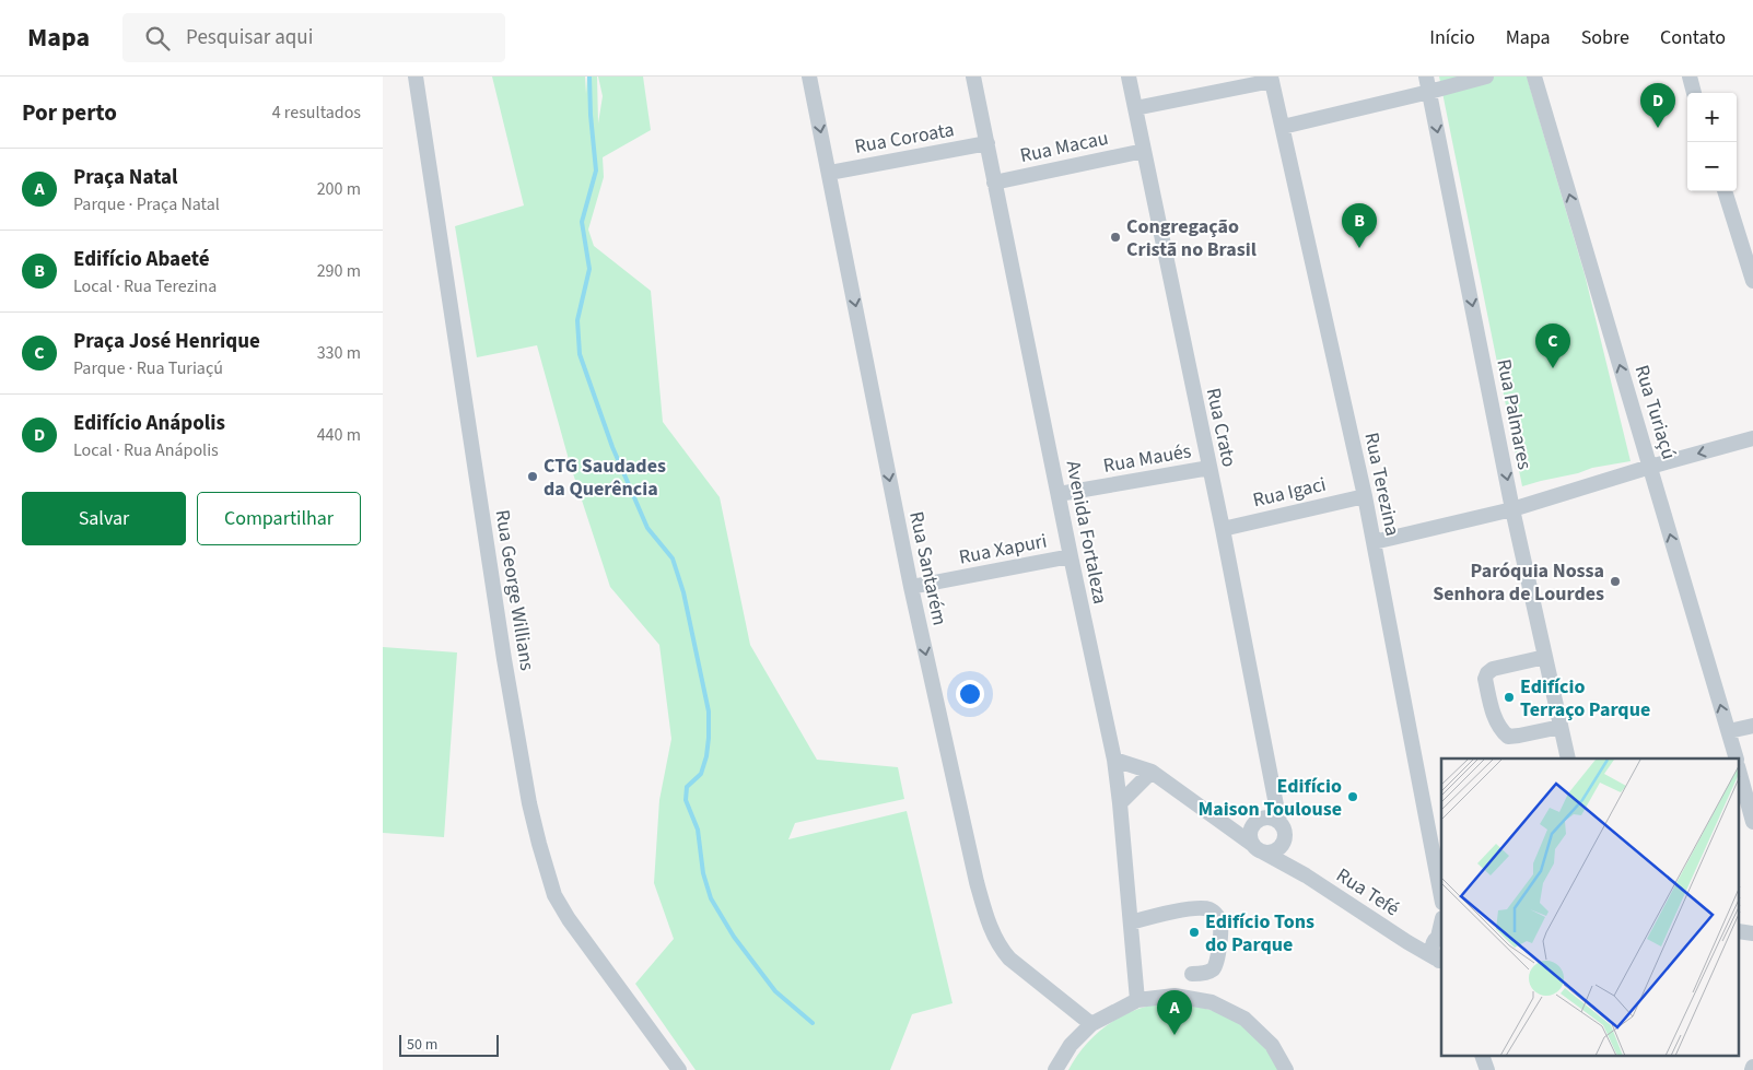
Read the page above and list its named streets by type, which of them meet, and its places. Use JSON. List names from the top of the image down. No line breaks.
{"streets":{"street":["Rua Coroata","Rua Macau","Rua Turiaçú","Rua Palmares","Rua Crato","Rua Maués","Rua Terezina","Rua Igaci","Avenida Fortaleza","Rua Xapuri","Rua Santarém","Rua George Willians","Rua Tefé"]},"crossings":[["Rua Coroata","Avenida Fortaleza"],["Rua Coroata","Rua Santarém"],["Rua Macau","Rua Crato"],["Rua Macau","Avenida Fortaleza"],["Rua Crato","Rua Maués"],["Rua Crato","Rua Igaci"],["Rua Crato","Rua Tefé"],["Rua Maués","Avenida Fortaleza"],["Rua Terezina","Rua Igaci"],["Avenida Fortaleza","Rua Xapuri"],["Avenida Fortaleza","Rua Tefé"],["Rua Xapuri","Rua Santarém"]],"one_way":["Rua Turiaçú","Rua Palmares","Rua Santarém"],"places":["Congregação Cristã no Brasil","CTG Saudades da Querência","Paróquia Nossa Senhora de Lourdes","Edifício Terraço Parque","Edifício Maison Toulouse","Edifício Tons do Parque"],"scale_bar":"50 m","page":{"header":"Mapa","search":"Pesquisar aqui","nav":["Início","Mapa","Sobre","Contato"],"heading":["Por perto","4 resultados"],"pins":["D","B","C","A"],"map_buttons":["+","−"],"list":[{"mark":"A","name":"Praça Natal","note":"Parque · Praça Natal","value":"200 m"},{"mark":"B","name":"Edifício Abaeté","note":"Local · Rua Terezina","value":"290 m"},{"mark":"C","name":"Praça José Henrique","note":"Parque · Rua Turiaçú","value":"330 m"},{"mark":"D","name":"Edifício Anápolis","note":"Local · Rua Anápolis","value":"440 m"}],"buttons":["Salvar","Compartilhar"],"scale":"50 m"}}
